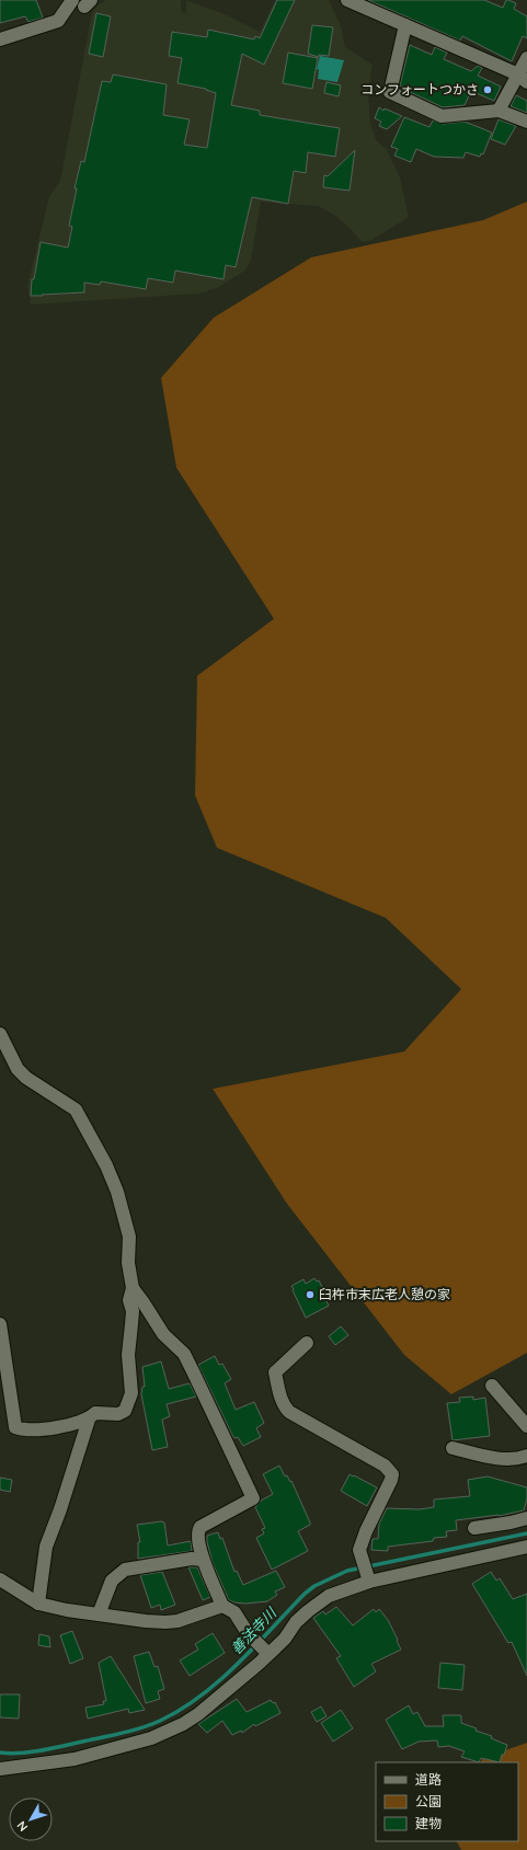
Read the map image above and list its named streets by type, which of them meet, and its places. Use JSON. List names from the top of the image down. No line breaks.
{"water":["善法寺川"],"places":["コンフォートつかさ","臼杵市末広老人憩の家"],"legend":["道路","公園","建物"],"north":"bottom left"}
